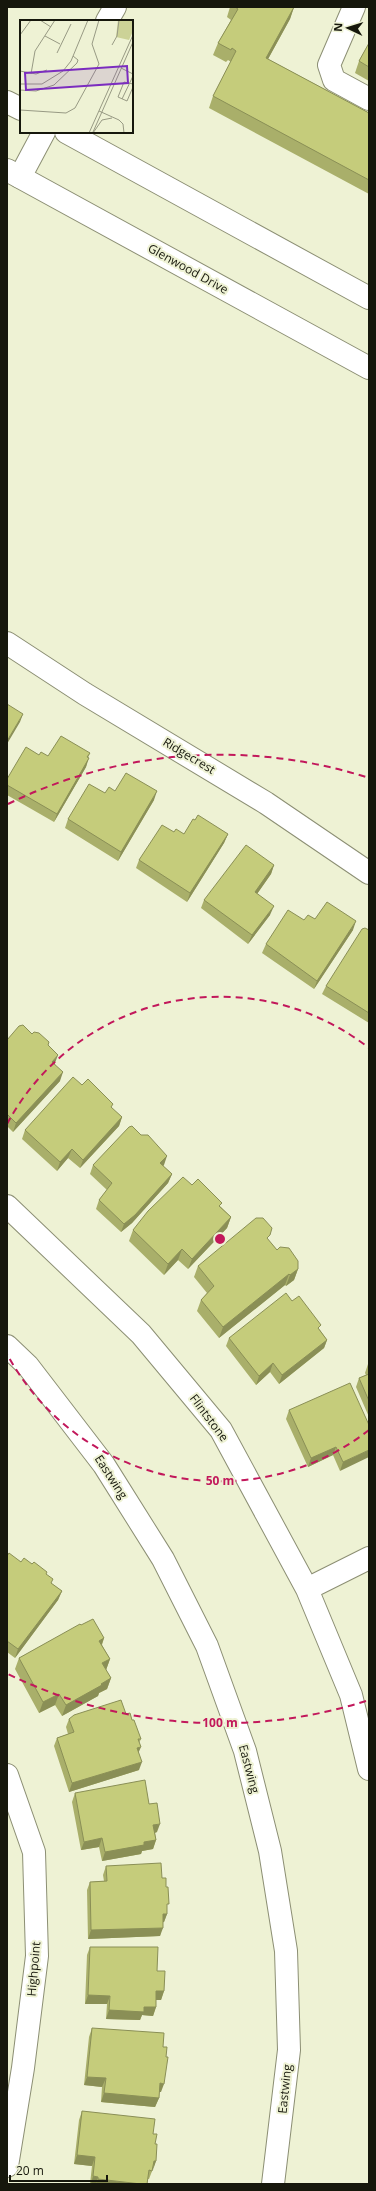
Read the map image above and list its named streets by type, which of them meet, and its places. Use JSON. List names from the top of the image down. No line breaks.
{"streets":{"street":["Glenwood Drive","Ridgecrest","Flintstone","Eastwing","Highpoint"]},"scale_bar":"20 m","north":"left","rings":["50 m","100 m"]}
